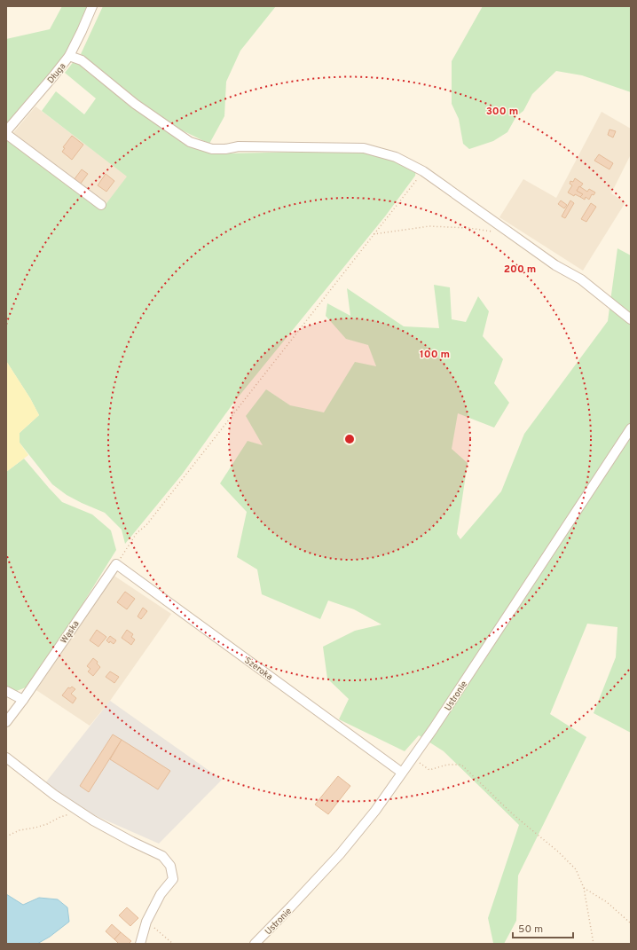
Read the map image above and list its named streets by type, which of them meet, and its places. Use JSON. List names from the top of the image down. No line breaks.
{"streets":{"street":["Długa","Wąska","Szeroka","Ustronie"]},"crossings":[["Wąska","Szeroka"],["Szeroka","Ustronie"]],"scale_bar":"50 m","rings":["300 m","200 m","100 m"]}
